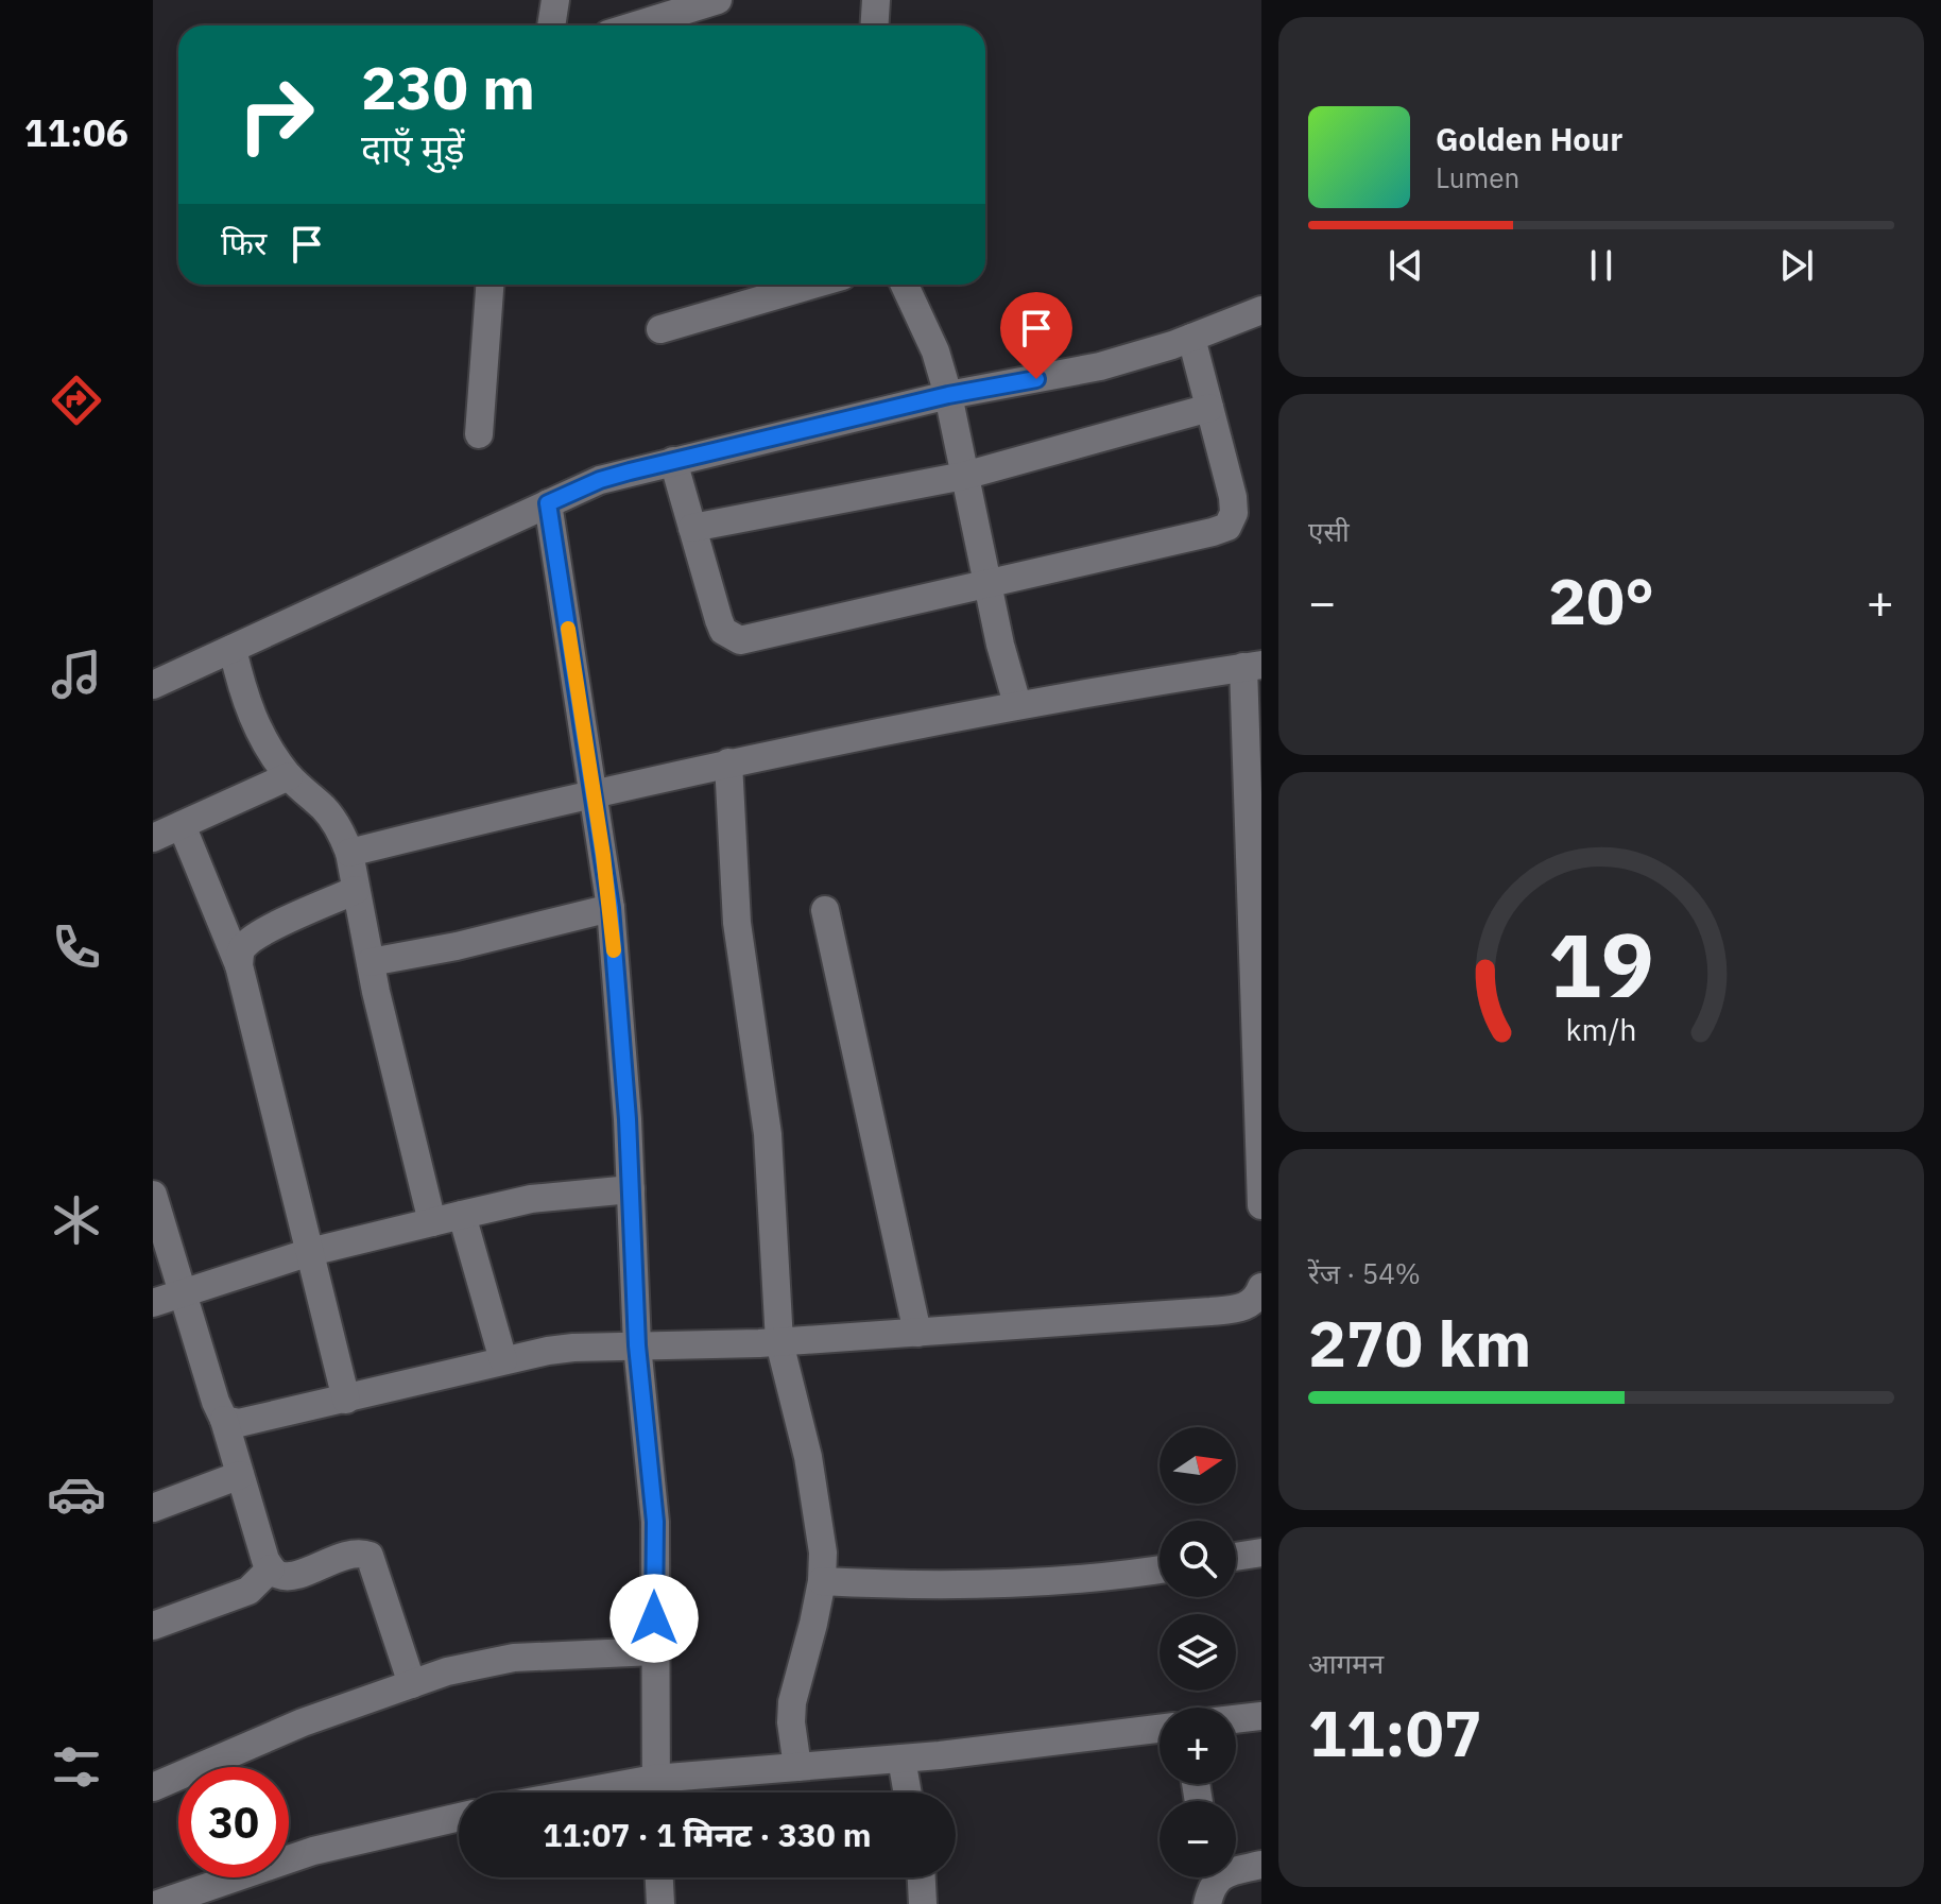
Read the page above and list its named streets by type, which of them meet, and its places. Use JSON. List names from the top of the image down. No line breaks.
{"north":"right","page":{"tabs":"11:06","turn":["230 m","दाएँ मुड़ें"],"song":["Golden Hour","Lumen"],"then":"फिर","tile":["एसी",["रेंज · 54%","270 km"],["आगमन","11:07"]],"heat":["−","20°","+"],"map_buttons":["+","−"],"limit":"30","trip":"11:07 · 1 मिनट · 330 m","gauge":["19","km/h"]}}
